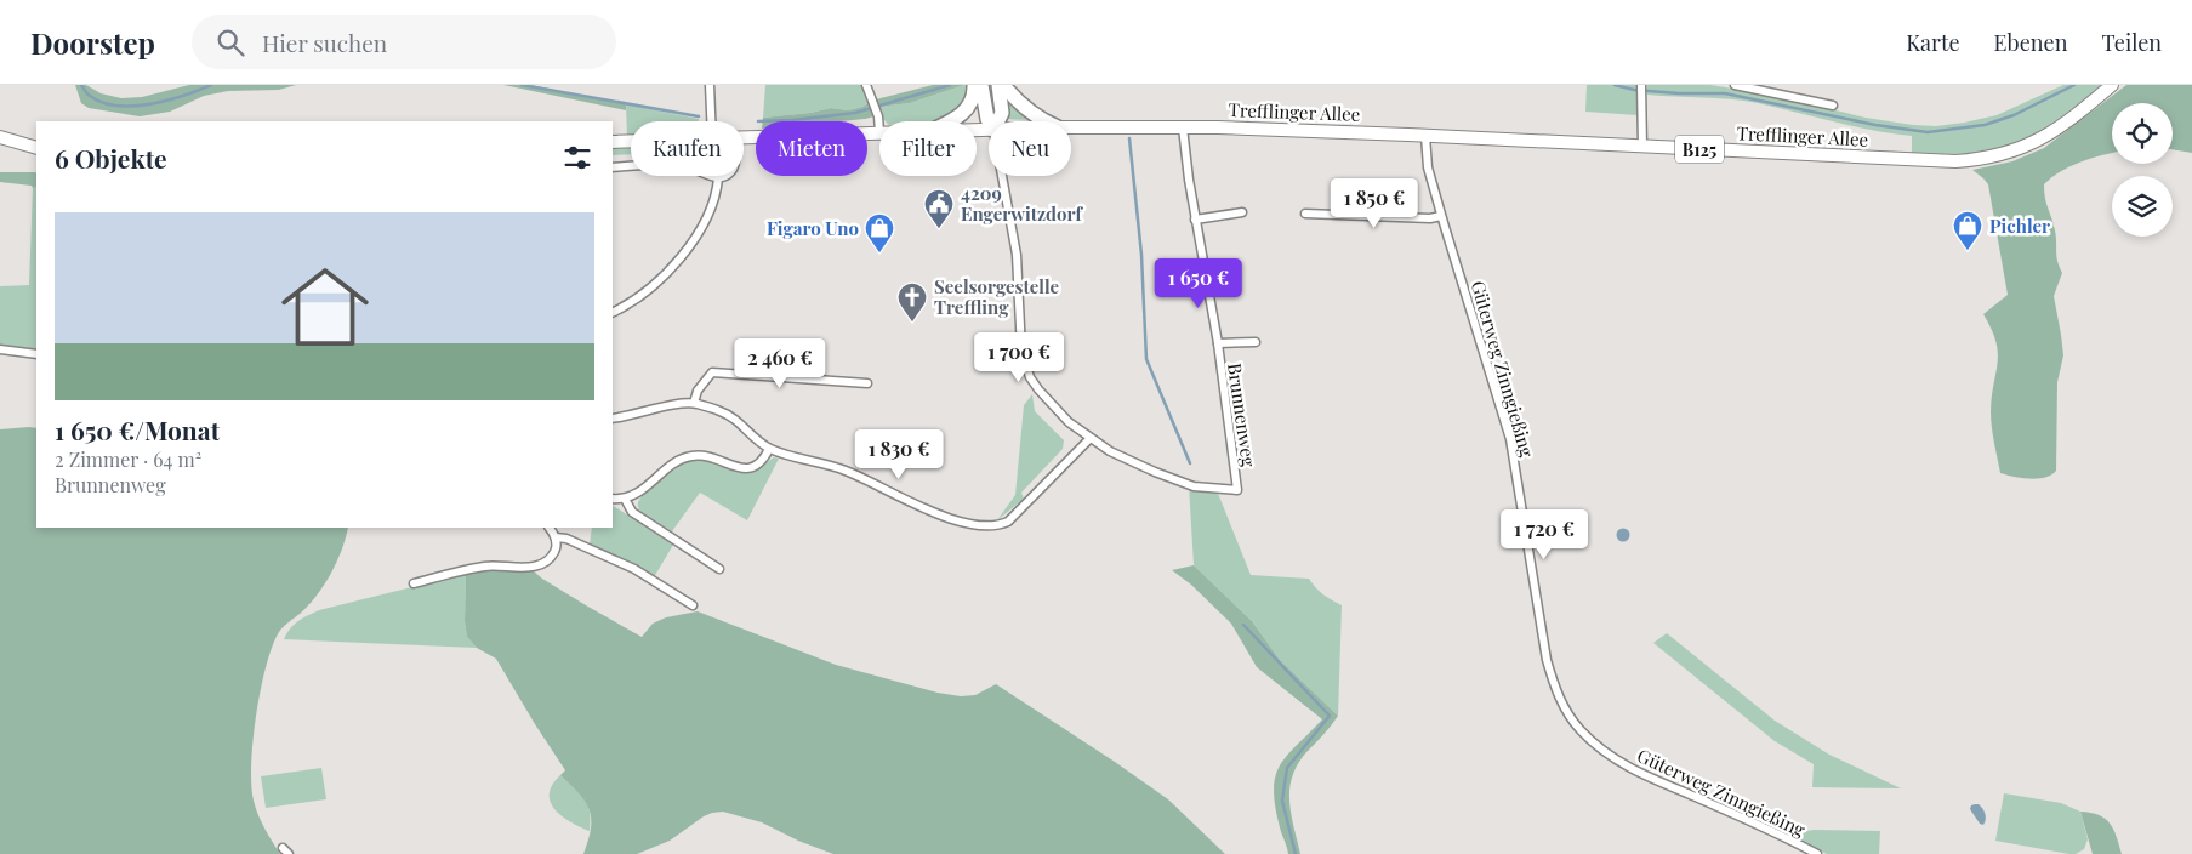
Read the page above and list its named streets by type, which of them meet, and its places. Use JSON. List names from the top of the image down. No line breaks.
{"streets":{"main road":["Trefflinger Allee","B125"],"street":["Güterweg Zinngießing","Brunnenweg"]},"crossings":[["Trefflinger Allee","Güterweg Zinngießing"],["Trefflinger Allee","Brunnenweg"]],"places":{"public building":["4209 Engerwitzdorf"],"shop":["Pichler","Figaro Uno"],"church":["Seelsorgestelle Treffling"]},"page":{"header":"Doorstep","search":"Hier suchen","nav":["Karte","Ebenen","Teilen"],"chip":["Kaufen","Mieten","Filter","Neu"],"heading":"6 Objekte","price":["1 850 €","1 650 €","1 700 €","2 460 €","1 830 €","1 720 €"],"list":[{"name":"1 650 €/Monat","note":"2 Zimmer · 64 m² · Brunnenweg"}]}}
